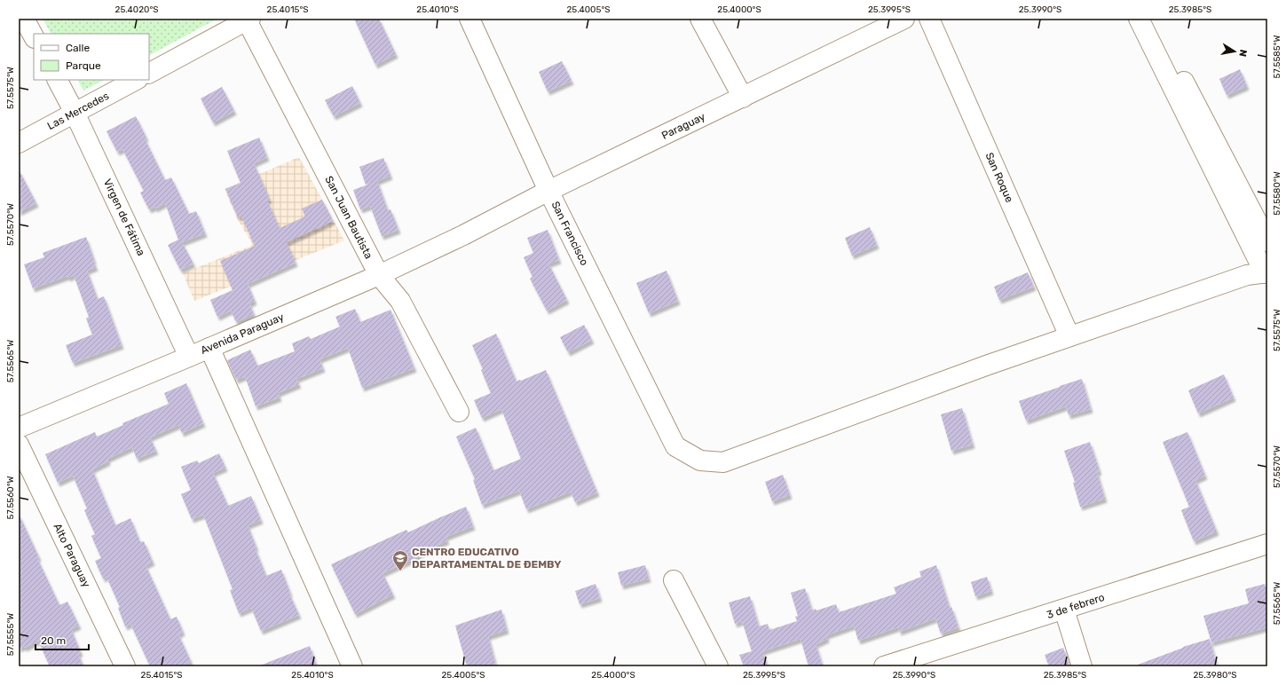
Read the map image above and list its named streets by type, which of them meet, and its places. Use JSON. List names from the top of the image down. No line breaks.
{"streets":{"street":["Las Mercedes","Paraguay","San Roque","Virgen de Fátima","San Juan Bautista","San Francisco","Avenida Paraguay","Alto Paraguay","3 de febrero"]},"crossings":[["Las Mercedes","Virgen de Fátima"],["Paraguay","San Francisco"],["Paraguay","Avenida Paraguay"],["San Roque","San Francisco"],["Virgen de Fátima","Avenida Paraguay"],["San Juan Bautista","Avenida Paraguay"]],"places":{"school or university":["CENTRO EDUCATIVO DEPARTAMENTAL DE ÐEMBY"]},"legend":["Calle","Parque"],"scale_bar":"20 m","north":"right","coordinates":["25.4020°S","25.4015°S","25.4010°S","25.4005°S","25.4000°S","25.3995°S","25.3990°S","25.3985°S","57.5585°W","57.5575°W","57.5580°W","57.5570°W","57.5565°W","57.5560°W","57.5555°W","25.3980°S"]}
